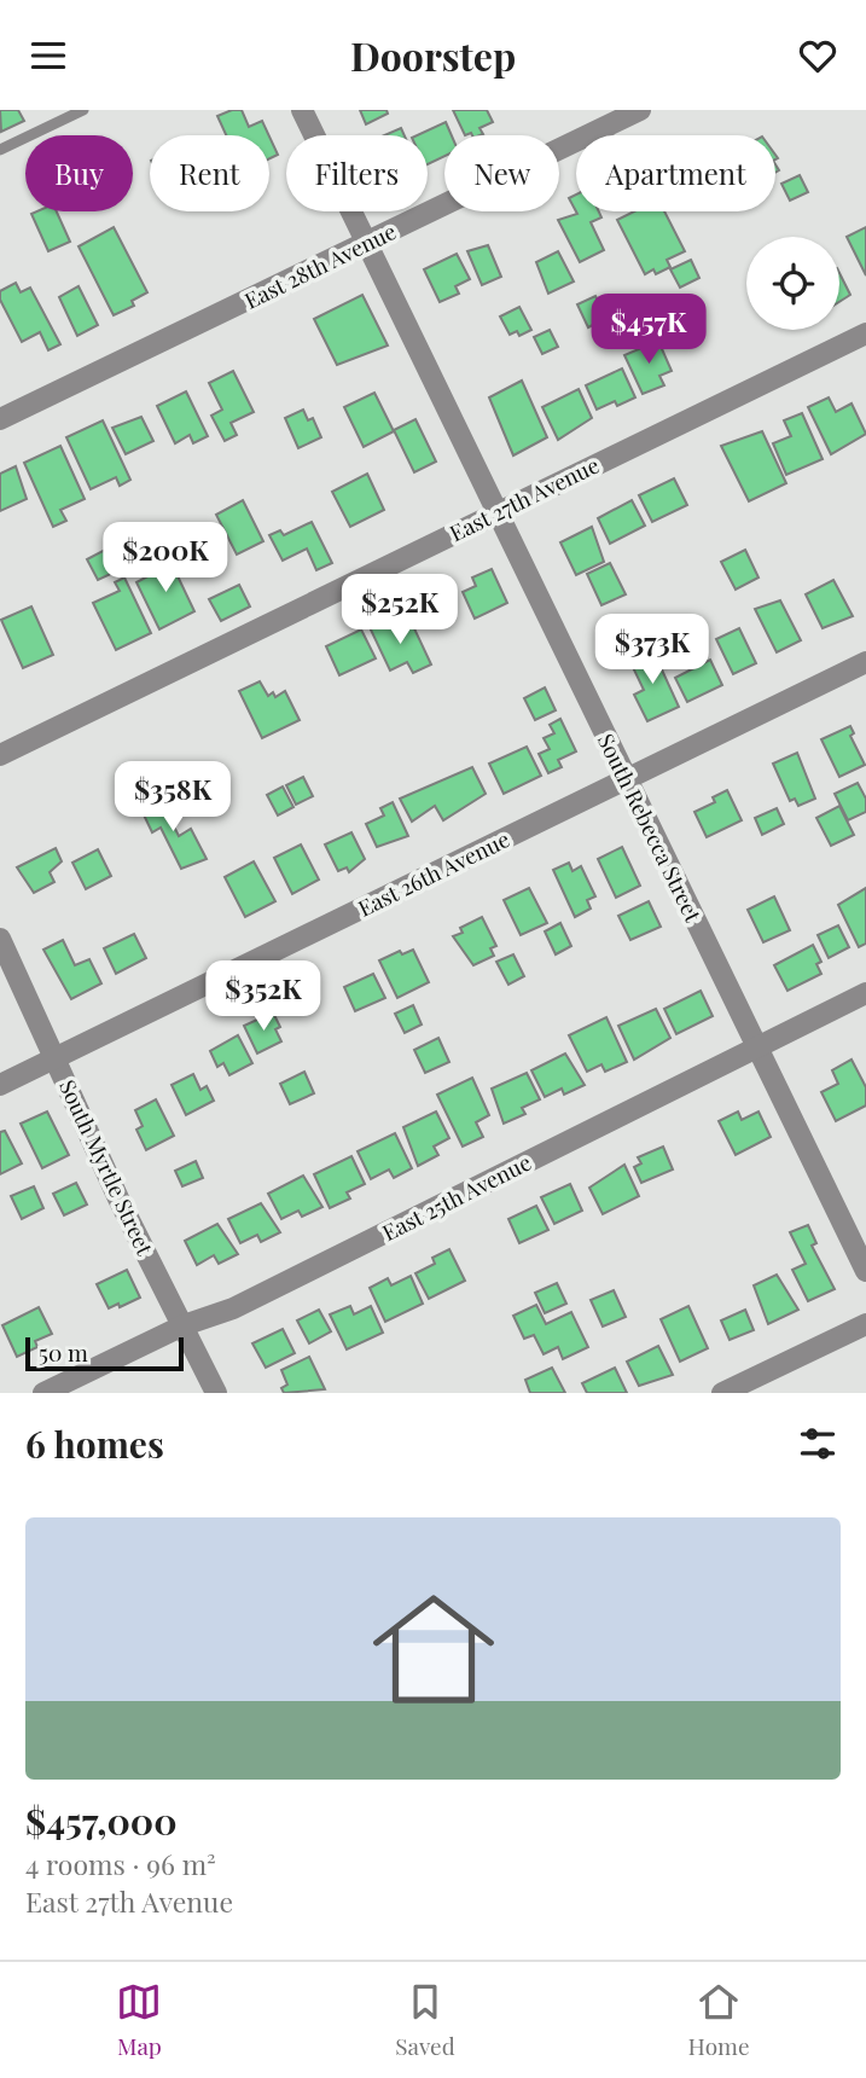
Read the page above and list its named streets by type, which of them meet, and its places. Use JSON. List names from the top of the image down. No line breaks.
{"streets":{"street":["East 28th Avenue","East 27th Avenue","South Rebecca Street","East 26th Avenue","South Myrtle Street","East 25th Avenue"]},"crossings":[["East 28th Avenue","South Rebecca Street"],["East 27th Avenue","South Rebecca Street"],["South Rebecca Street","East 26th Avenue"],["South Rebecca Street","East 25th Avenue"],["East 26th Avenue","South Myrtle Street"],["South Myrtle Street","East 25th Avenue"]],"scale_bar":"50 m","page":{"header":"Doorstep","chip":["Buy","Rent","Filters","New","Apartment"],"price":["$457K","$200K","$252K","$373K","$358K","$352K"],"scale":"50 m","heading":"6 homes","list":[{"name":"$457,000","note":"4 rooms · 96 m² · East 27th Avenue"}],"tabs":["Map","Saved","Home"]}}
